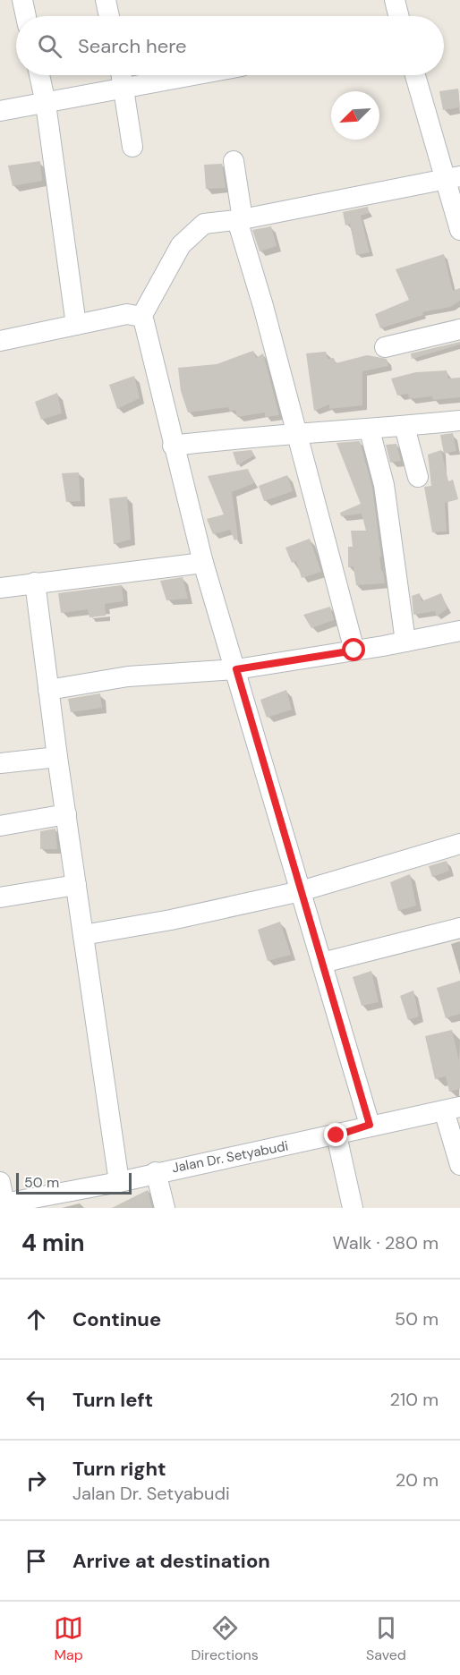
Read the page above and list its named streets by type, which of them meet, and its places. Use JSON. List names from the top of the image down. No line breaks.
{"streets":{"street":["Jalan Dr. Setyabudi"]},"scale_bar":"50 m","north":"bottom left","page":{"search":"Search here","scale":"50 m","heading":["4 min","Walk · 280 m"],"list":[["Continue","50 m"],["Turn left","210 m"],["Turn right","Jalan Dr. Setyabudi","20 m"],"Arrive at destination"],"nav":["Map","Directions","Saved"]}}
